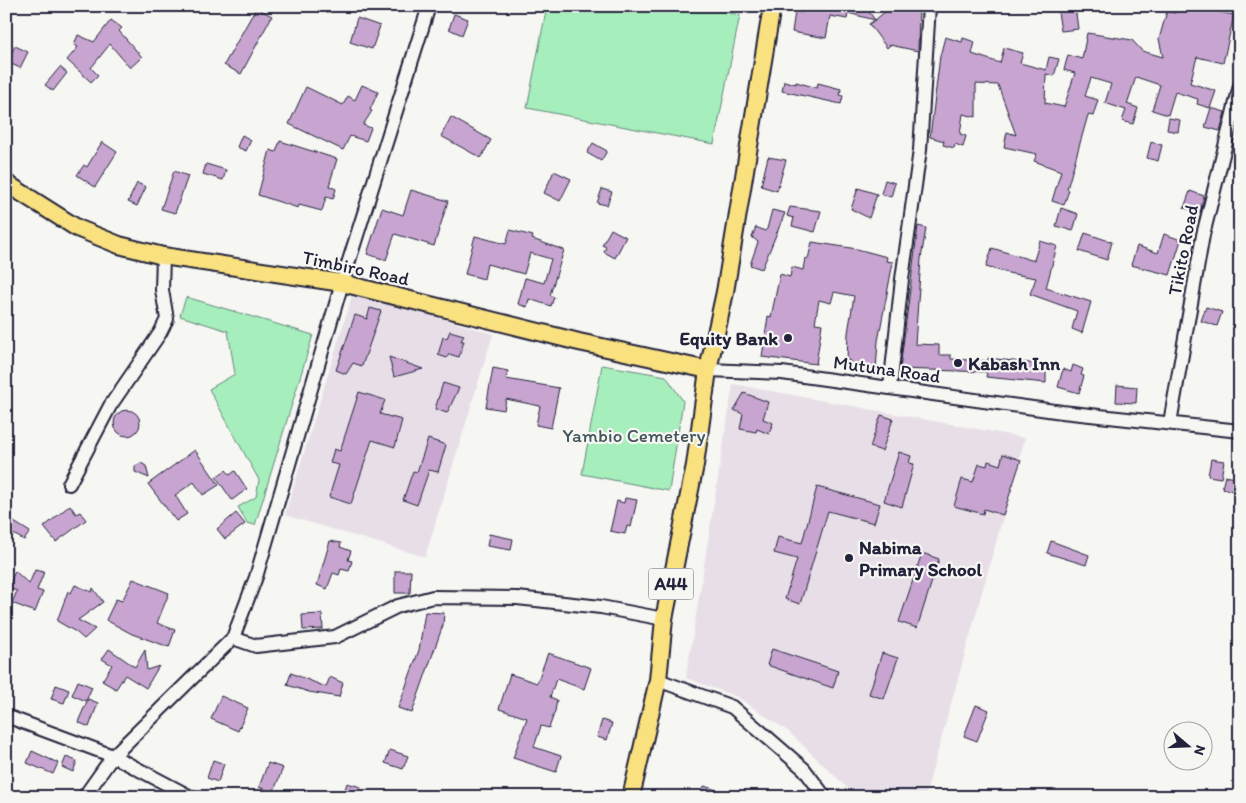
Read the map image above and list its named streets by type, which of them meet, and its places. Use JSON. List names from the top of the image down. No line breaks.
{"streets":{"main road":["Timbiro Road","A44"],"street":["Tikito Road","Mutuna Road"]},"crossings":[["Tikito Road","Mutuna Road"],["Timbiro Road","Mutuna Road"],["Timbiro Road","A44"],["Mutuna Road","A44"]],"parks":["Yambio Cemetery"],"places":["Equity Bank","Kabash Inn","Nabima Primary School"],"north":"right"}
